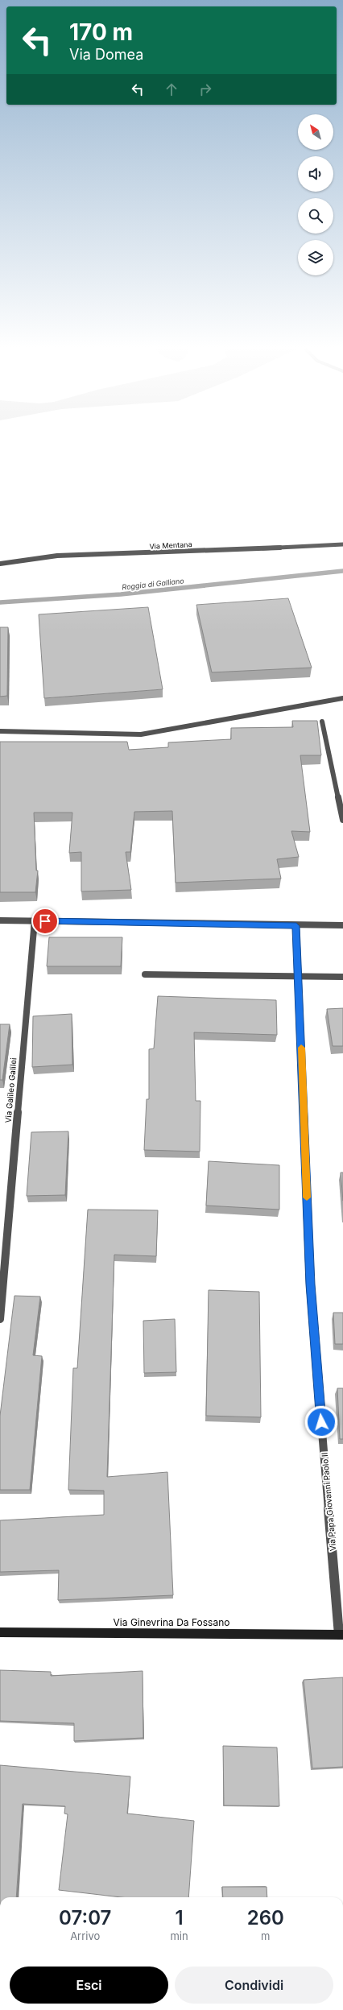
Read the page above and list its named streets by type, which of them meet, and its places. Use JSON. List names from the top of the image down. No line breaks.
{"streets":{"street":["Via Mentana","Via Galileo Galilei","Via Papa Giovanni Paolo II","Via Ginevrina Da Fossano"]},"crossings":[["Via Papa Giovanni Paolo II","Via Ginevrina Da Fossano"]],"water":["Roggia di Galliano"],"north":"top left","page":{"turn":["170 m","Via Domea"],"eta":["07:07","Arrivo","1","min","260","m"],"buttons":["Esci","Condividi"]}}
